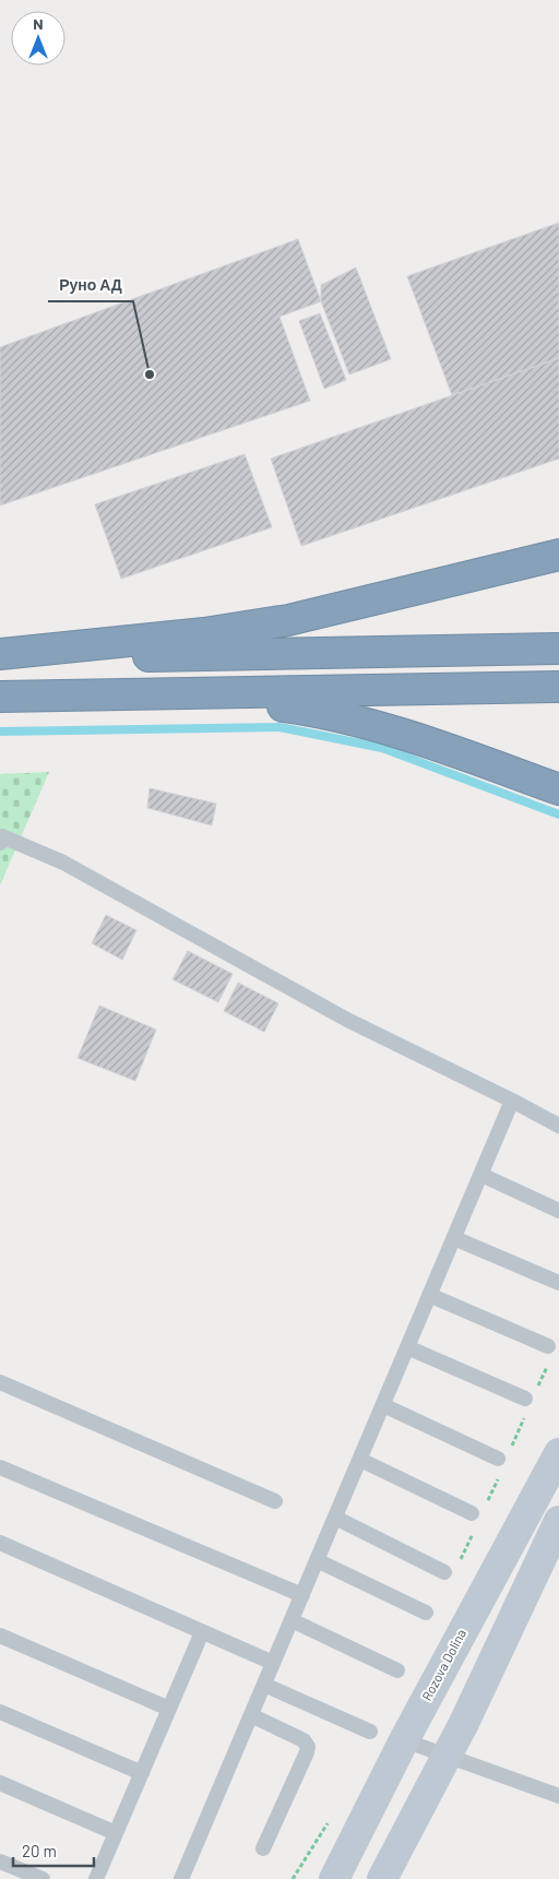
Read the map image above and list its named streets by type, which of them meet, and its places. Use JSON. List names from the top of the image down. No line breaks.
{"streets":{"street":["Rozova Dolina"]},"places":["Руно АД"],"scale_bar":"20 m","north":"top"}
